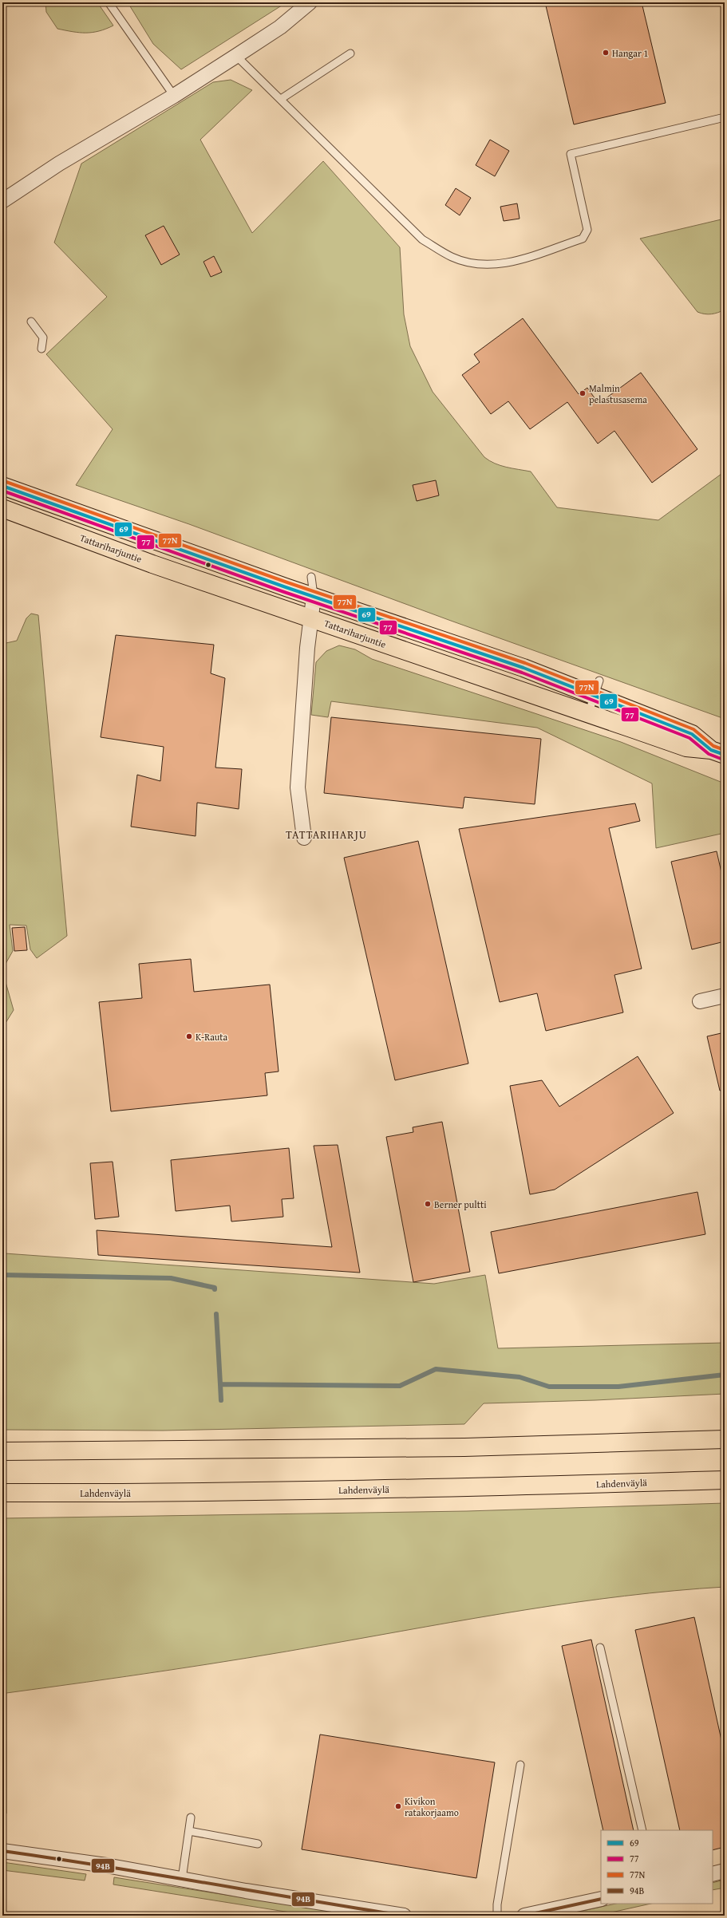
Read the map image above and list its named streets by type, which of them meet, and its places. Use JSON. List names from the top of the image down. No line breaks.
{"streets":{"main road":["Tattariharjuntie","Lahdenväylä"]},"districts":["TATTARIHARJU"],"places":["Hangar 1","Malmin pelastusasema","K-Rauta","Berner pultti","Kivikon ratakorjaamo"],"lines":["transit line 77N","transit line 69","transit line 77","transit line 94B"],"legend":["69","77","77N","94B"]}
